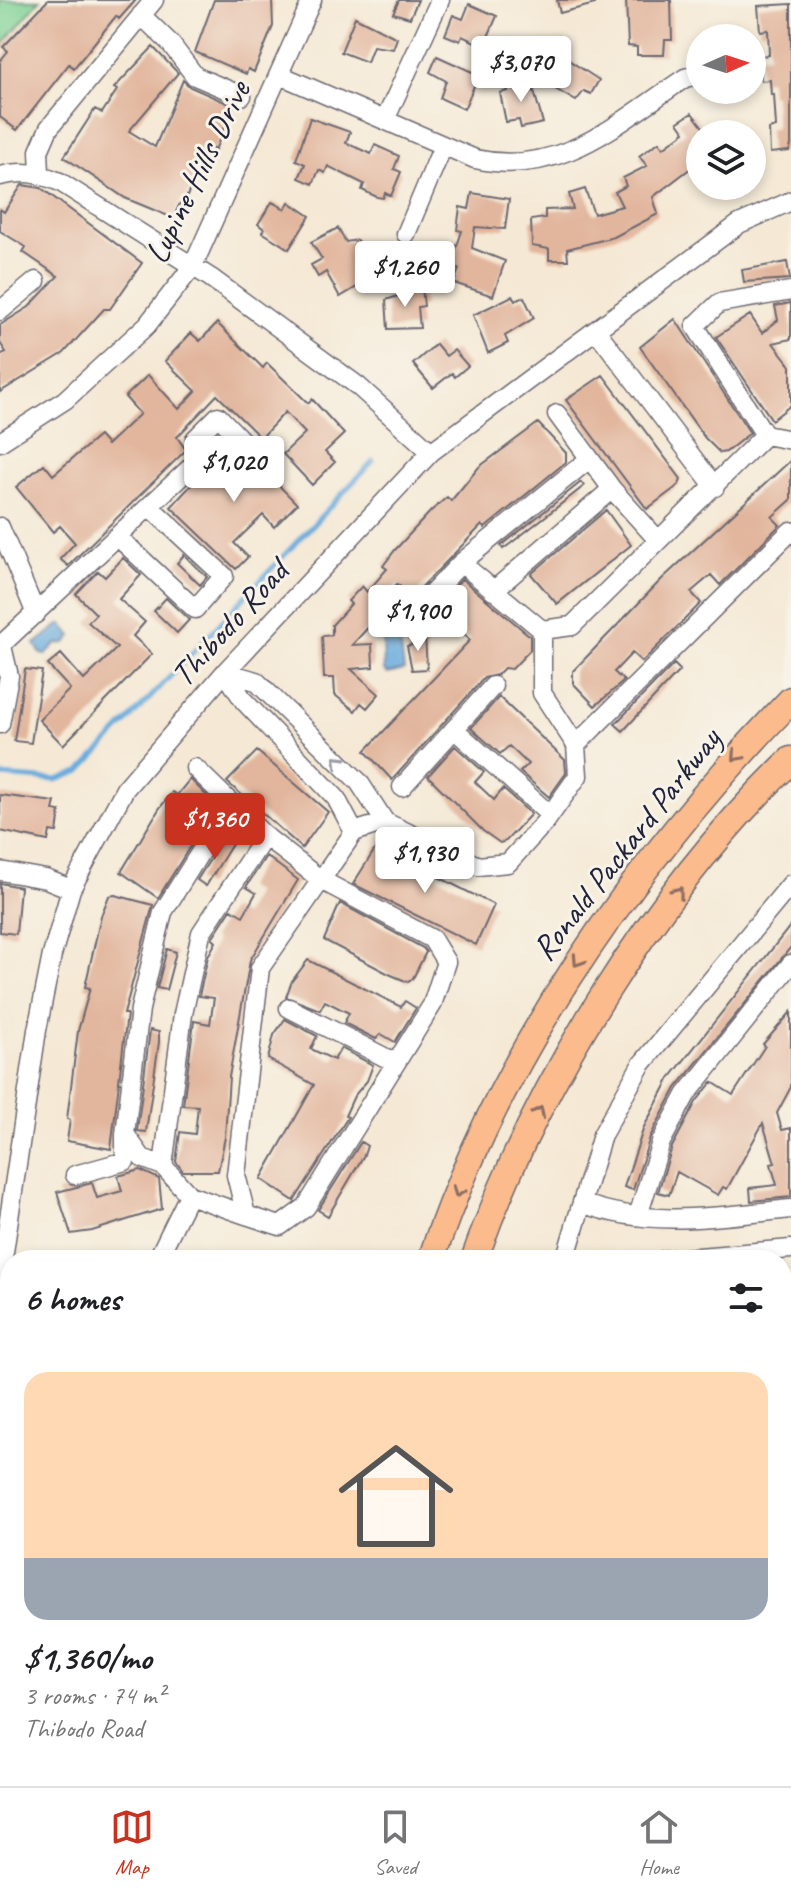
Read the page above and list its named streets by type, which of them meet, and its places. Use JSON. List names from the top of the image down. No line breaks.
{"streets":{"highway":["Ronald Packard Parkway"],"street":["Lupine Hills Drive","Thibodo Road"]},"north":"right","page":{"price":["$3,070","$1,260","$1,020","$1,900","$1,360","$1,930"],"heading":"6 homes","list":[{"name":"$1,360/mo","note":"3 rooms · 74 m² · Thibodo Road"}],"tabs":["Map","Saved","Home"]}}
